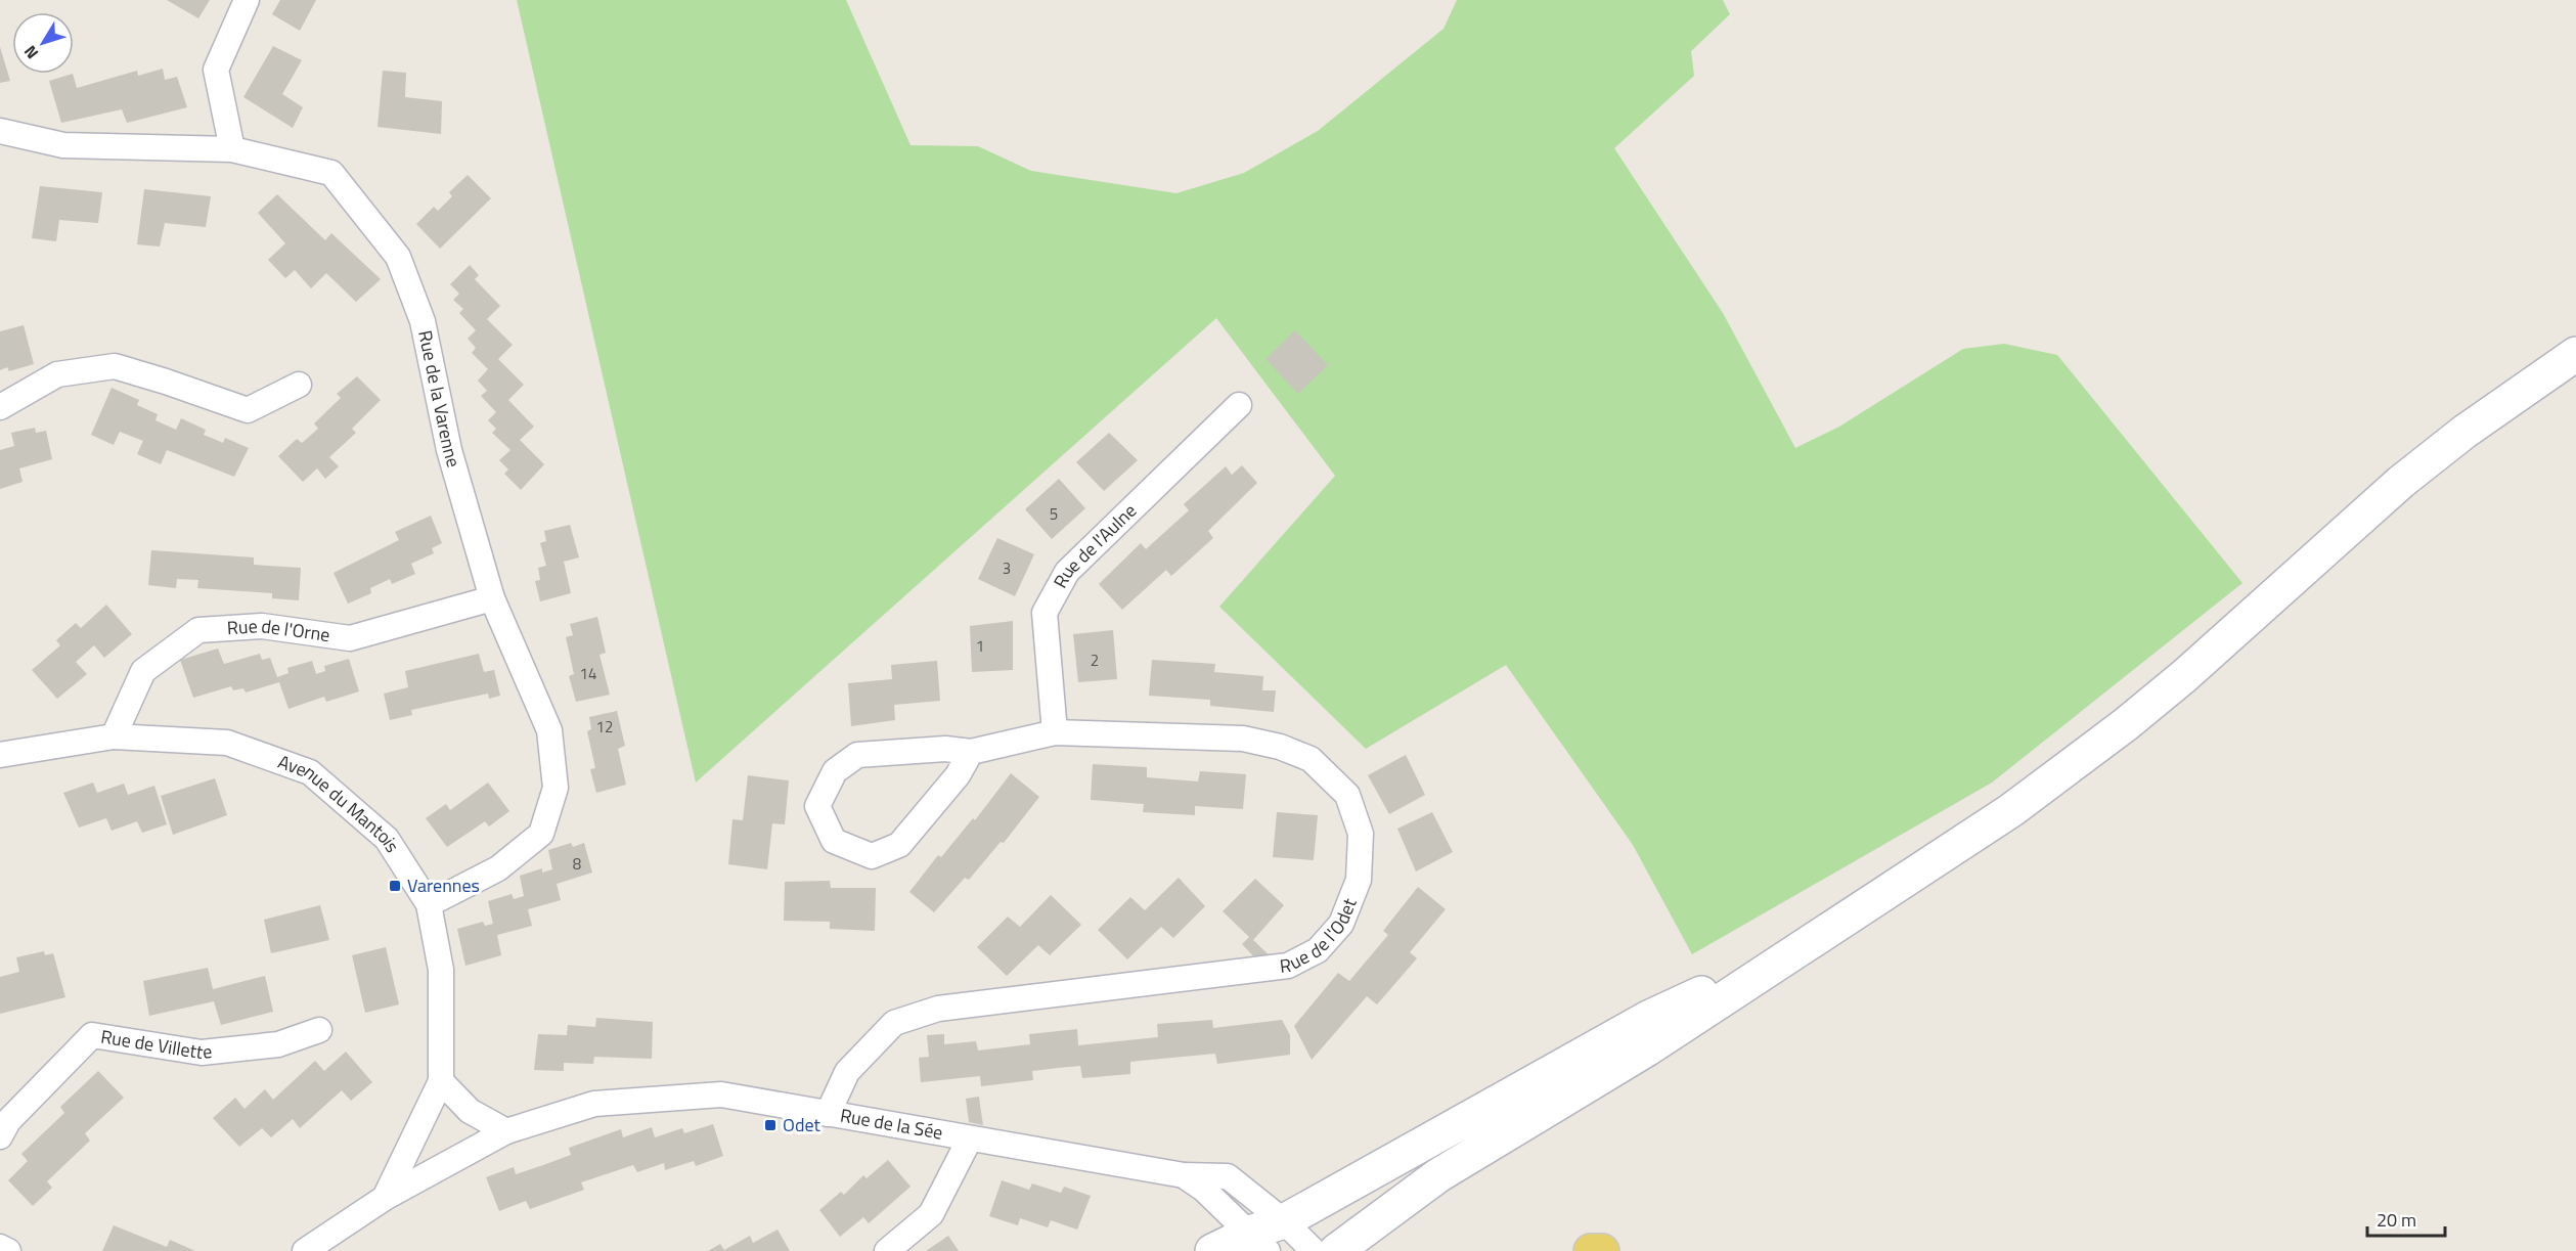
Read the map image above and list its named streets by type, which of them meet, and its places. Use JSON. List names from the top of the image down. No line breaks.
{"streets":{"street":["Rue de la Varenne","Rue de l'Aulne","Rue de l'Orne","Avenue du Mantois","Rue de l'Odet","Rue de Villette","Rue de la Sée"]},"crossings":[["Rue de la Varenne","Rue de l'Orne"],["Rue de la Varenne","Avenue du Mantois"],["Rue de l'Aulne","Rue de l'Odet"],["Rue de l'Orne","Avenue du Mantois"],["Avenue du Mantois","Rue de la Sée"],["Rue de l'Odet","Rue de la Sée"]],"places":{"transit":["Varennes","Odet"]},"house_numbers":["5","3","1","2","14","12","8"],"scale_bar":"20 m","north":"bottom left"}
